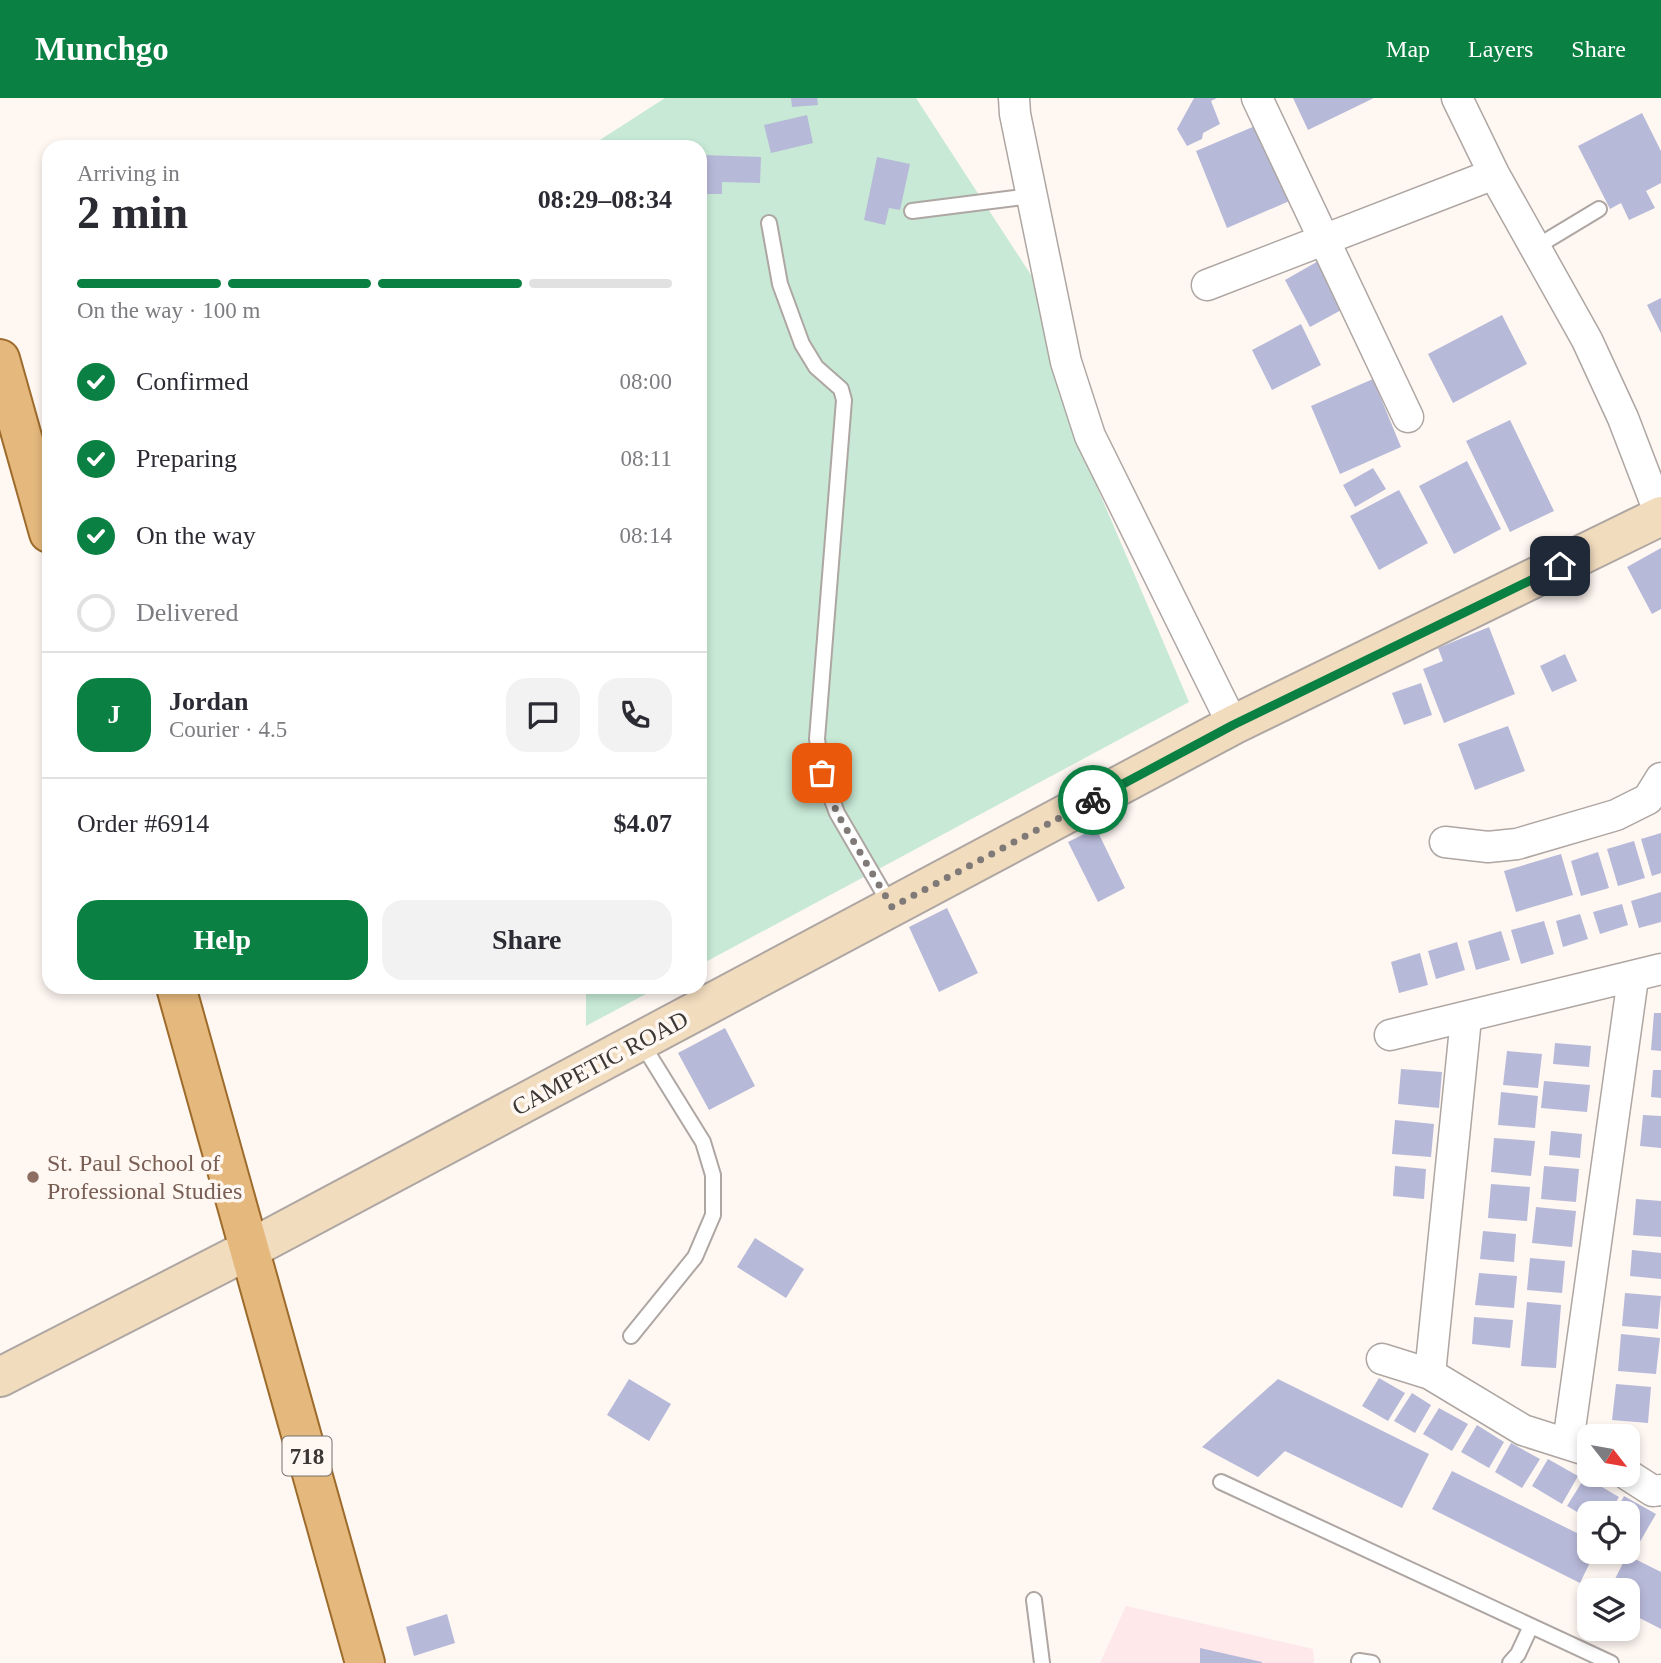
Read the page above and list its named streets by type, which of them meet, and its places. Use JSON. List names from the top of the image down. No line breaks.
{"streets":{"main road":["718"],"street":["CAMPETIC ROAD"]},"crossings":[["CAMPETIC ROAD","718"]],"places":["St. Paul School of Professional Studies"],"north":"bottom right","page":{"header":"Munchgo","nav":["Map","Layers","Share"],"heading":["2 min","Arriving in","08:29–08:34"],"panel":["Jordan","Courier · 4.5","Order #6914","$4.07"],"bar":"On the way · 100 m","list":[["Confirmed","08:00"],["Preparing","08:11"],["On the way","08:14"],"Delivered"],"round":"J","buttons":["Help","Share"]}}
